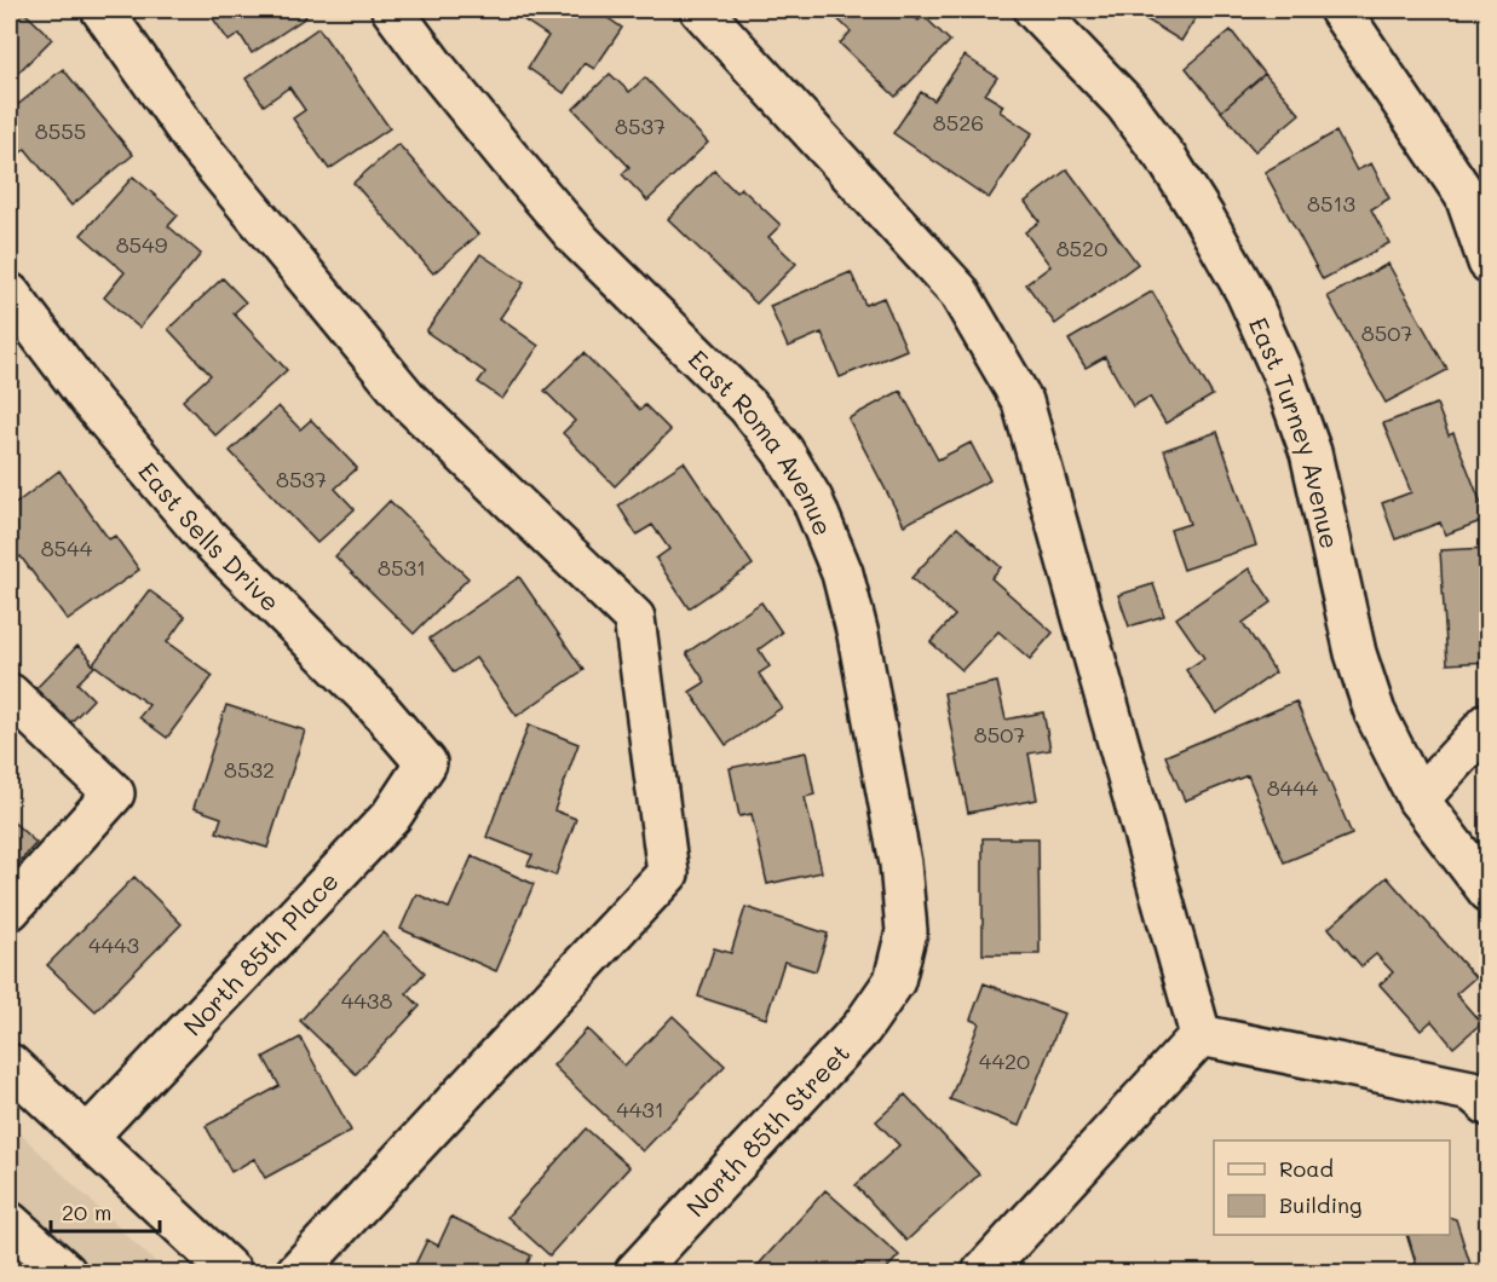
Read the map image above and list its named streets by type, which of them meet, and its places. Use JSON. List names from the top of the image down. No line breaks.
{"streets":{"street":["East Turney Avenue","East Roma Avenue","East Sells Drive","North 85th Place","North 85th Street"]},"crossings":[["East Roma Avenue","North 85th Street"],["East Sells Drive","North 85th Place"]],"house_numbers":["8526","8537","8555","8513","8549","8520","8507","8537","8544","8531","8507","8532","8444","4443","4438","4420","4431"],"legend":["Road","Building"],"scale_bar":"20 m"}
